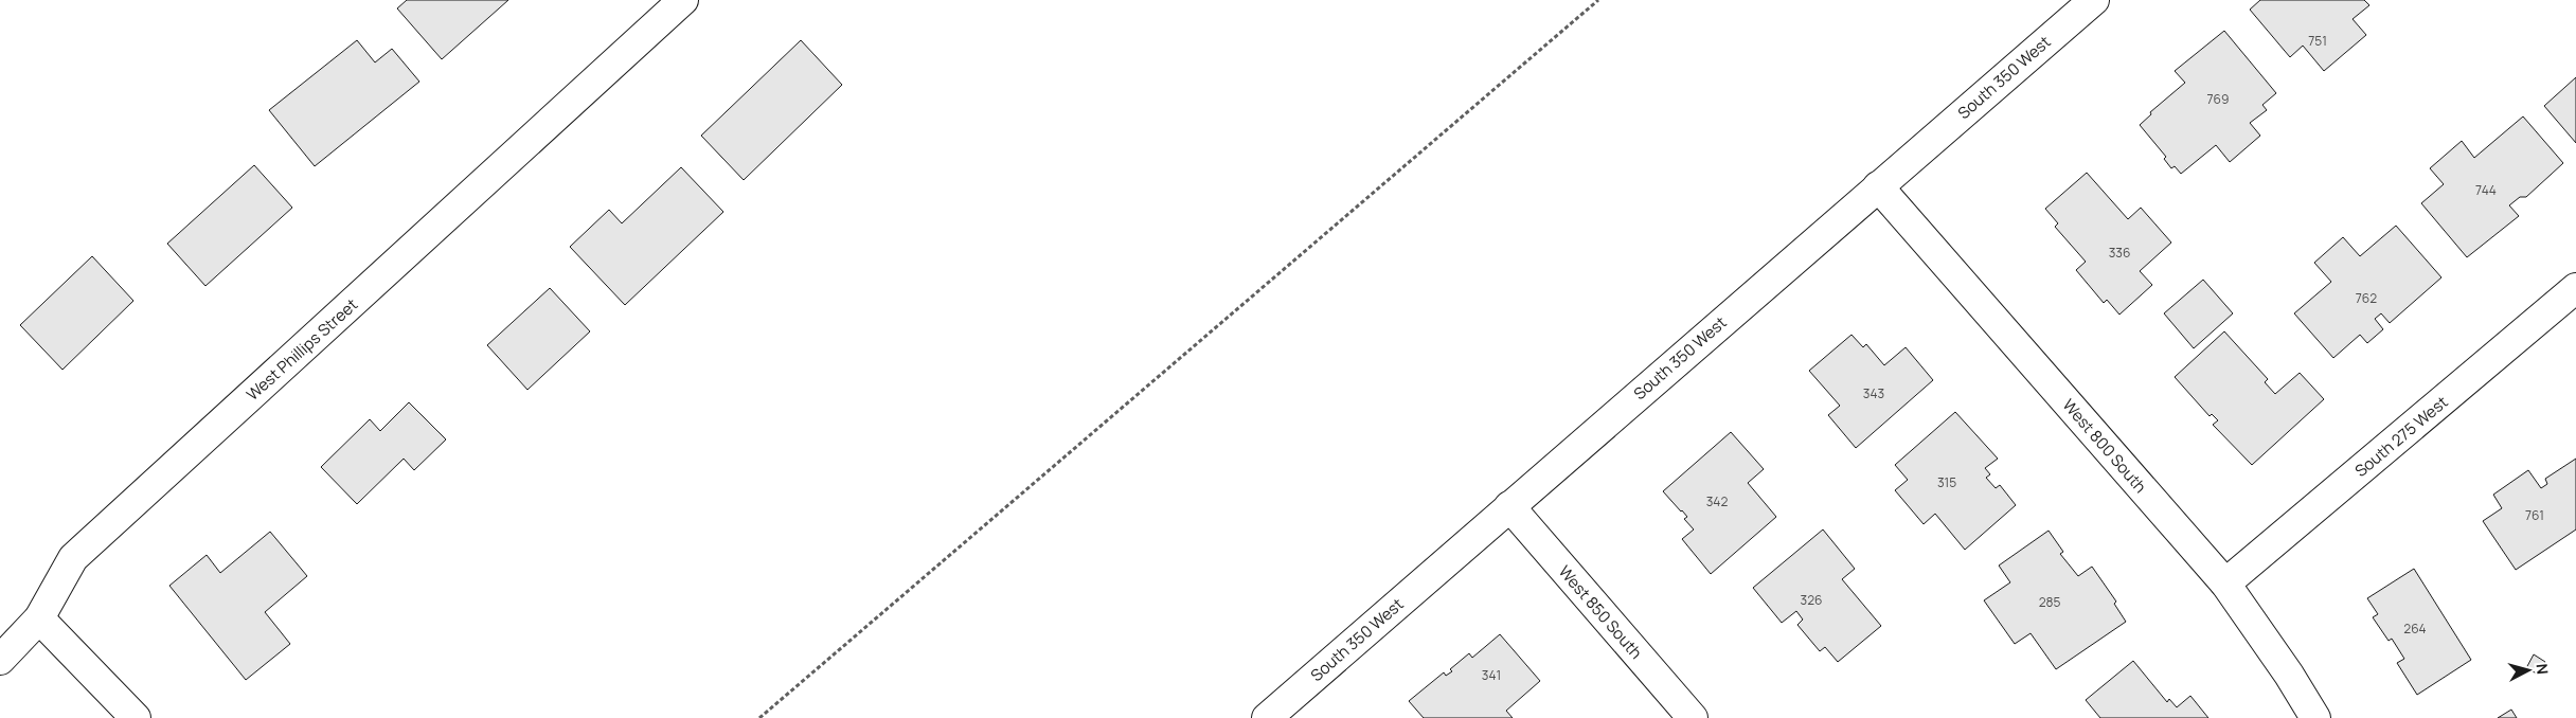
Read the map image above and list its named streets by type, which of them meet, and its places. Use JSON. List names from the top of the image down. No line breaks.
{"streets":{"street":["South 350 West","West Phillips Street","South 275 West","West 800 South","West 850 South"]},"crossings":[["South 350 West","West 800 South"],["South 350 West","West 850 South"],["South 275 West","West 800 South"]],"house_numbers":["751","769","744","336","762","343","315","342","761","326","285","264","341"],"north":"right"}
